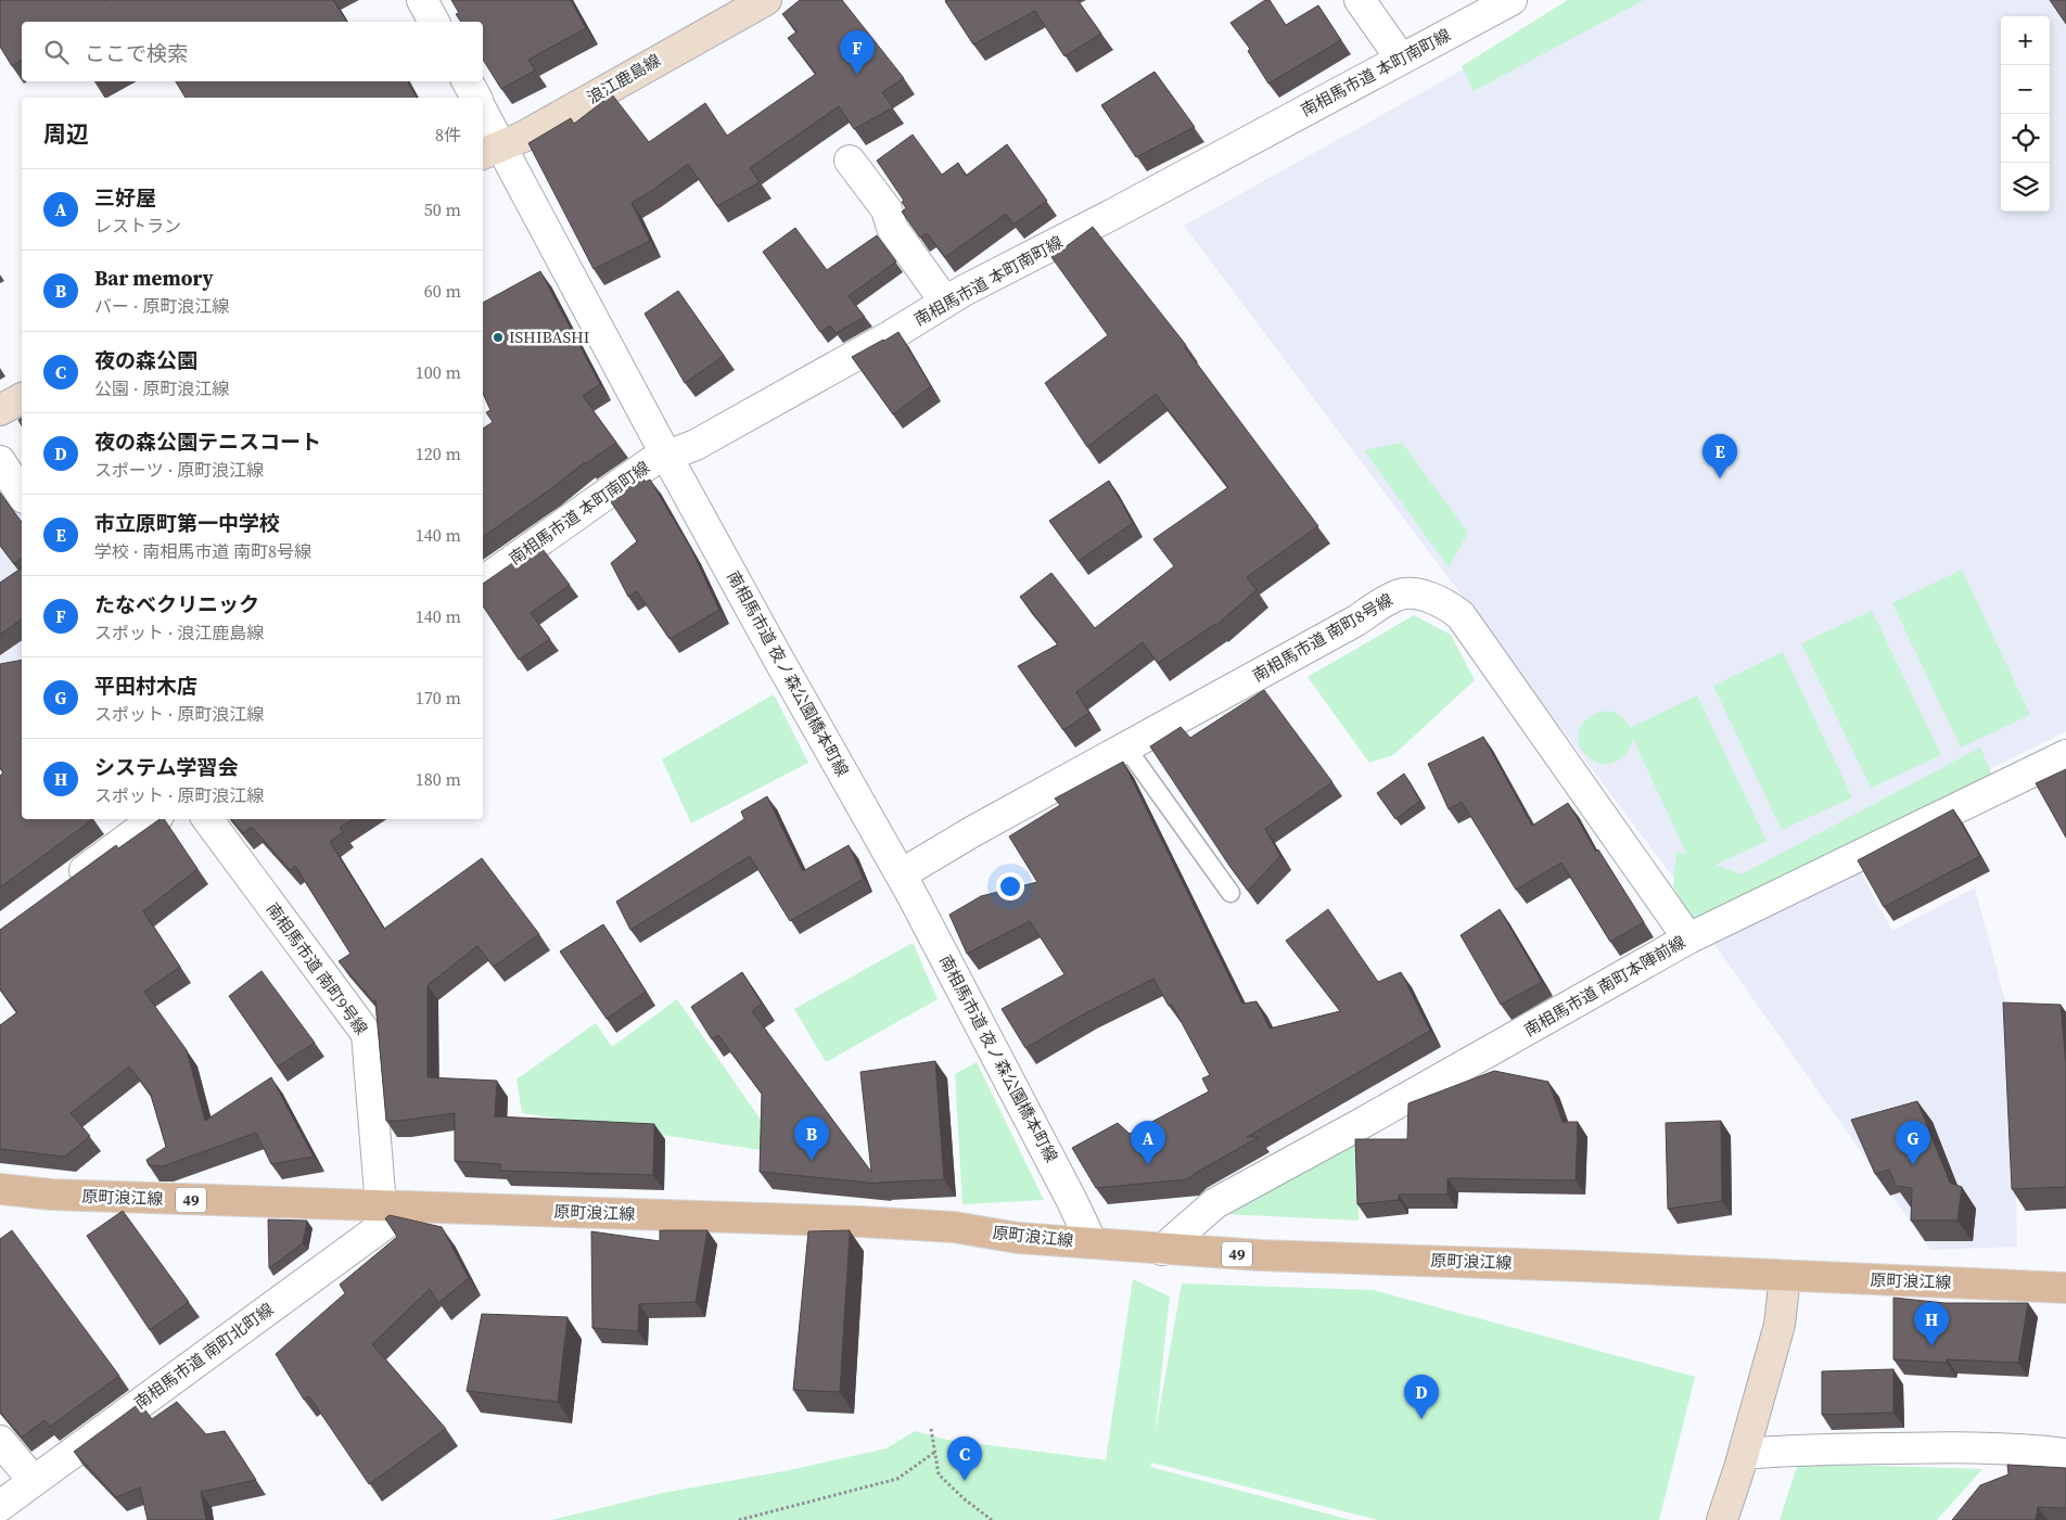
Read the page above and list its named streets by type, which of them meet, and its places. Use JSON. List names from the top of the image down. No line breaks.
{"streets":{"main road":["浪江鹿島線","原町浪江線","49"],"street":["南相馬市道 本町南町線","南相馬市道 南町8号線","南相馬市道 夜ノ森公園橋本町線","南相馬市道 南町9号線","南相馬市道 南町本陣前線","南相馬市道 南町北町線"]},"crossings":[["南相馬市道 本町南町線","南相馬市道 夜ノ森公園橋本町線"],["浪江鹿島線","南相馬市道 夜ノ森公園橋本町線"],["南相馬市道 南町8号線","南相馬市道 夜ノ森公園橋本町線"],["南相馬市道 南町8号線","南相馬市道 南町本陣前線"],["南相馬市道 夜ノ森公園橋本町線","原町浪江線"],["南相馬市道 南町9号線","原町浪江線"],["南相馬市道 南町9号線","南相馬市道 南町北町線"],["南相馬市道 南町本陣前線","原町浪江線"],["原町浪江線","南相馬市道 南町北町線"]],"places":["ISHIBASHI"],"page":{"map_buttons":["+","−"],"search":"ここで検索","pins":["F","E","B","A","G","H","D","C"],"heading":["周辺","8件"],"list":[{"mark":"A","name":"三好屋","note":"レストラン","value":"50 m"},{"mark":"B","name":"Bar memory","note":"バー · 原町浪江線","value":"60 m"},{"mark":"C","name":"夜の森公園","note":"公園 · 原町浪江線","value":"100 m"},{"mark":"D","name":"夜の森公園テニスコート","note":"スポーツ · 原町浪江線","value":"120 m"},{"mark":"E","name":"市立原町第一中学校","note":"学校 · 南相馬市道 南町8号線","value":"140 m"},{"mark":"F","name":"たなべクリニック","note":"スポット · 浪江鹿島線","value":"140 m"},{"mark":"G","name":"平田村木店","note":"スポット · 原町浪江線","value":"170 m"},{"mark":"H","name":"システム学習会","note":"スポット · 原町浪江線","value":"180 m"}]}}
